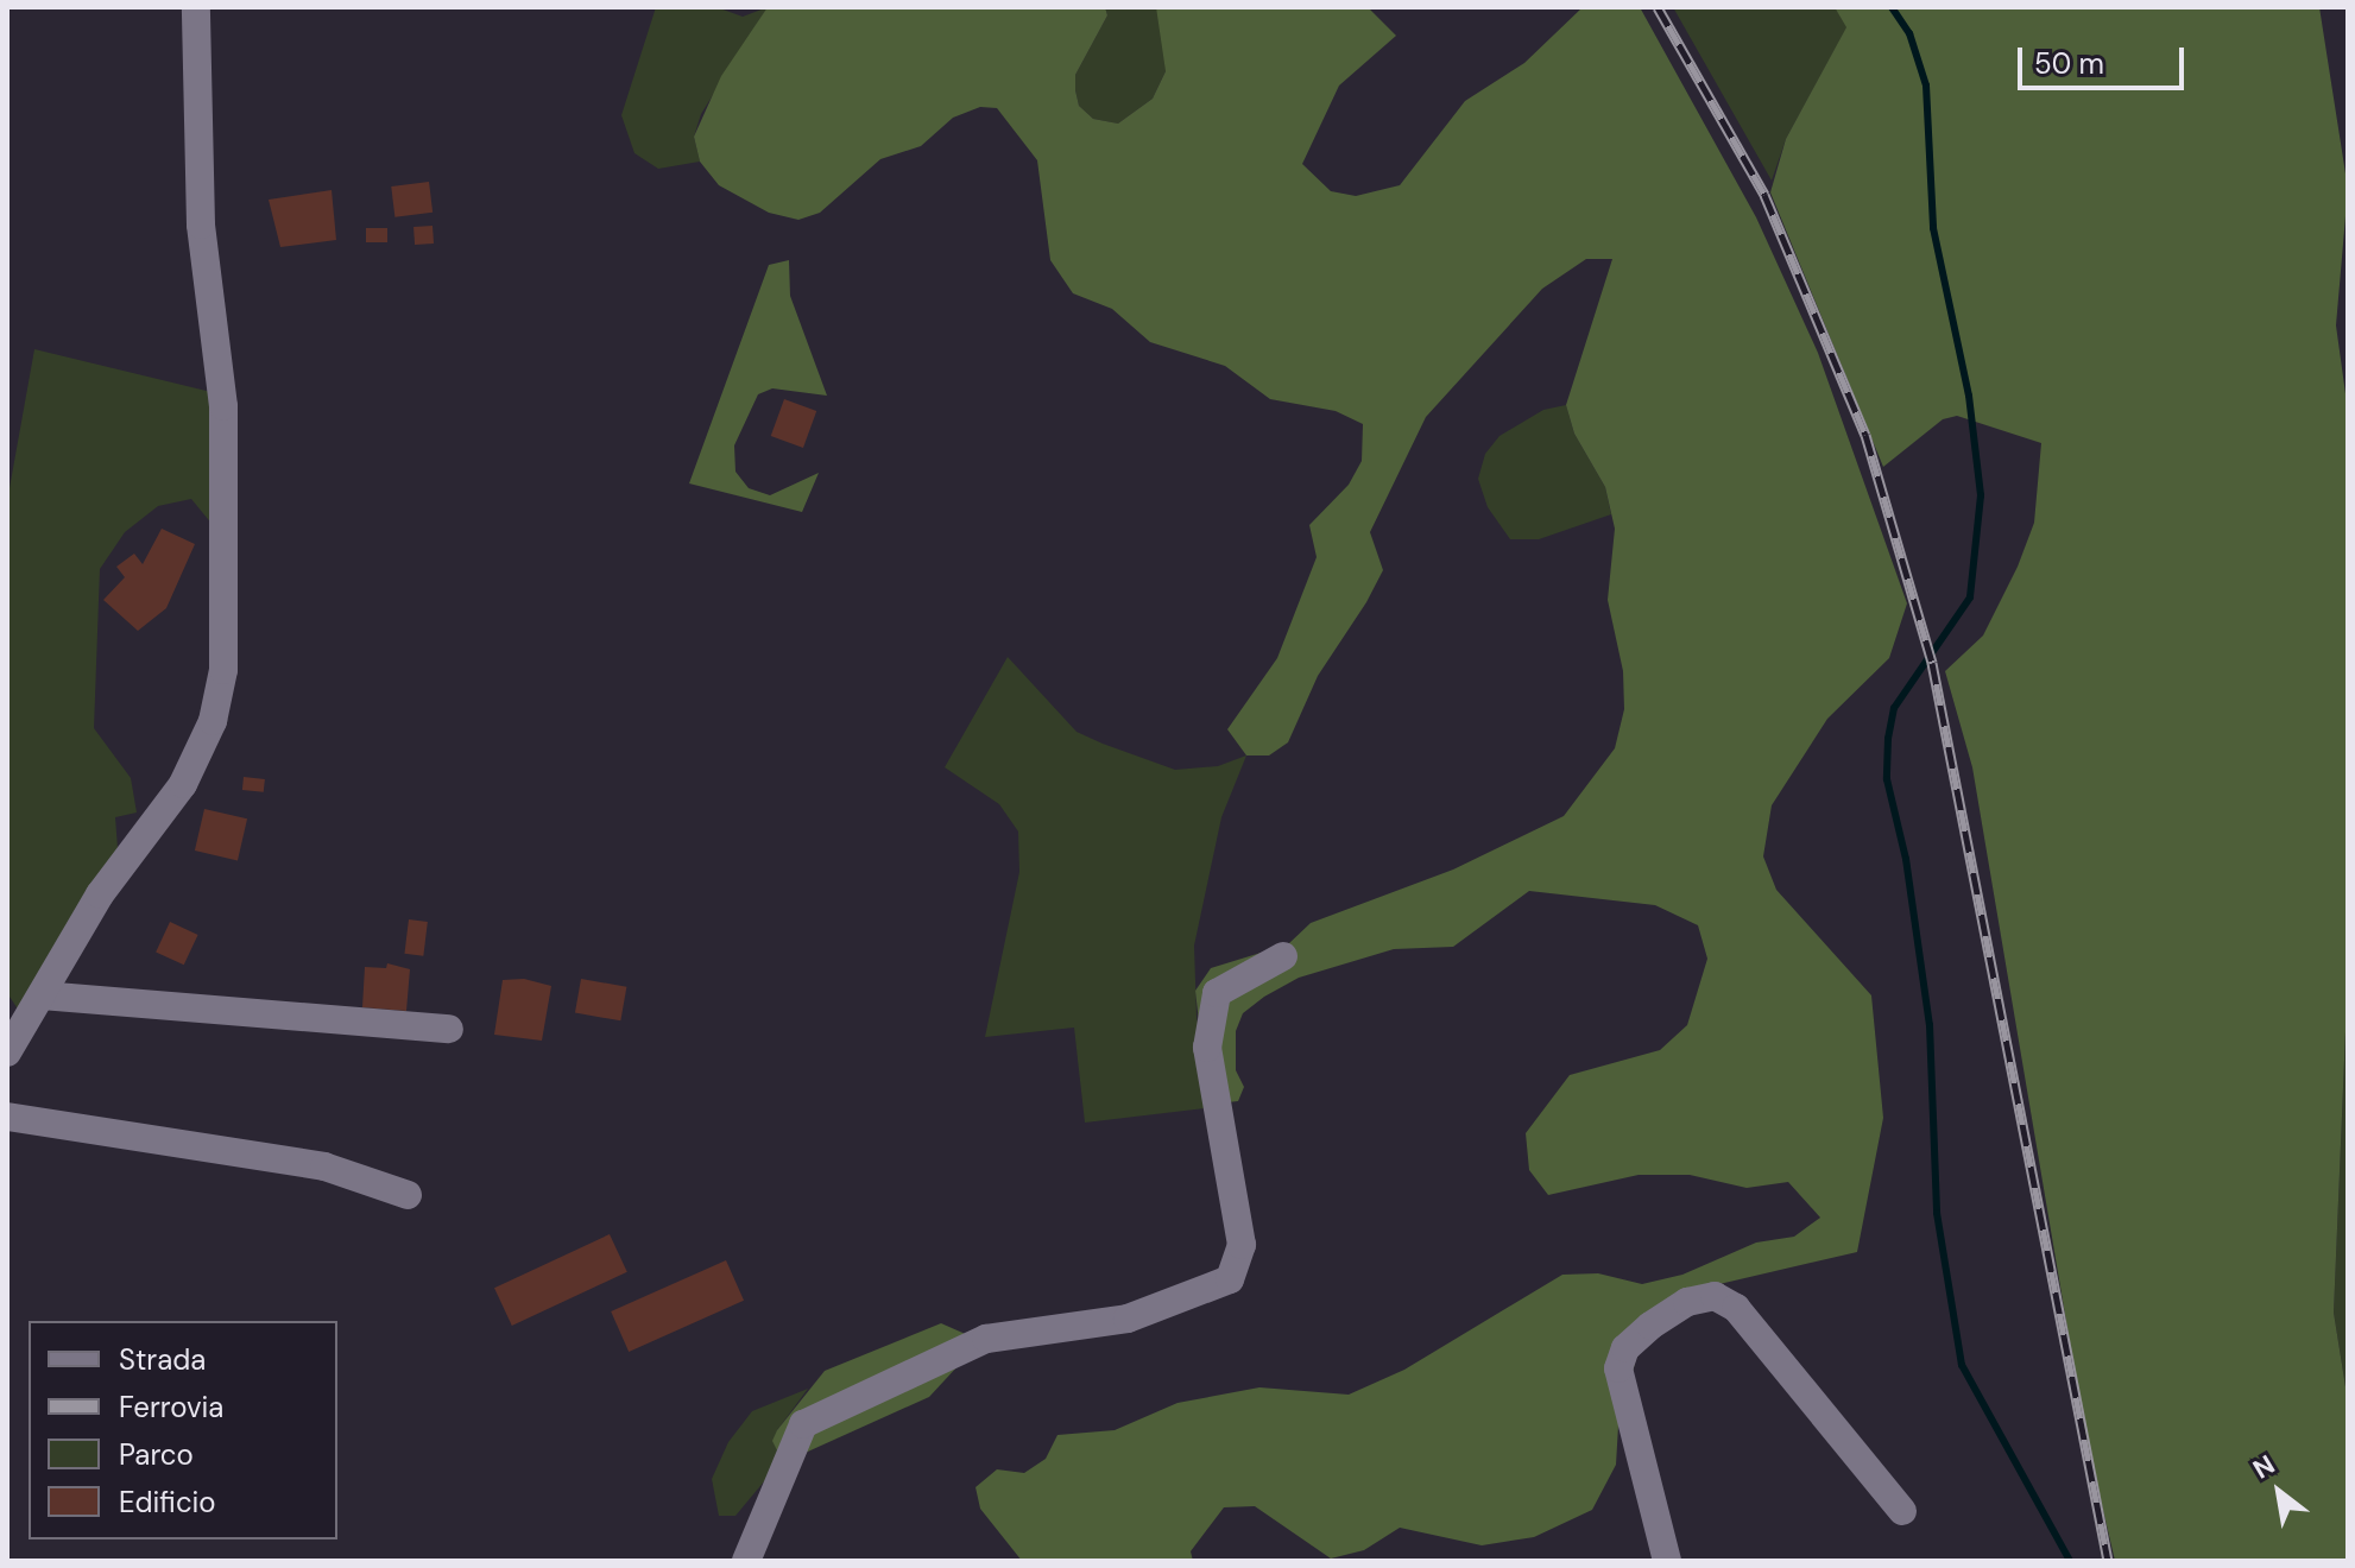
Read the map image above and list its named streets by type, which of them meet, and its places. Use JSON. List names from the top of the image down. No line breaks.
{"legend":["Strada","Ferrovia","Parco","Edificio"],"scale_bar":"50 m","north":"top left"}
